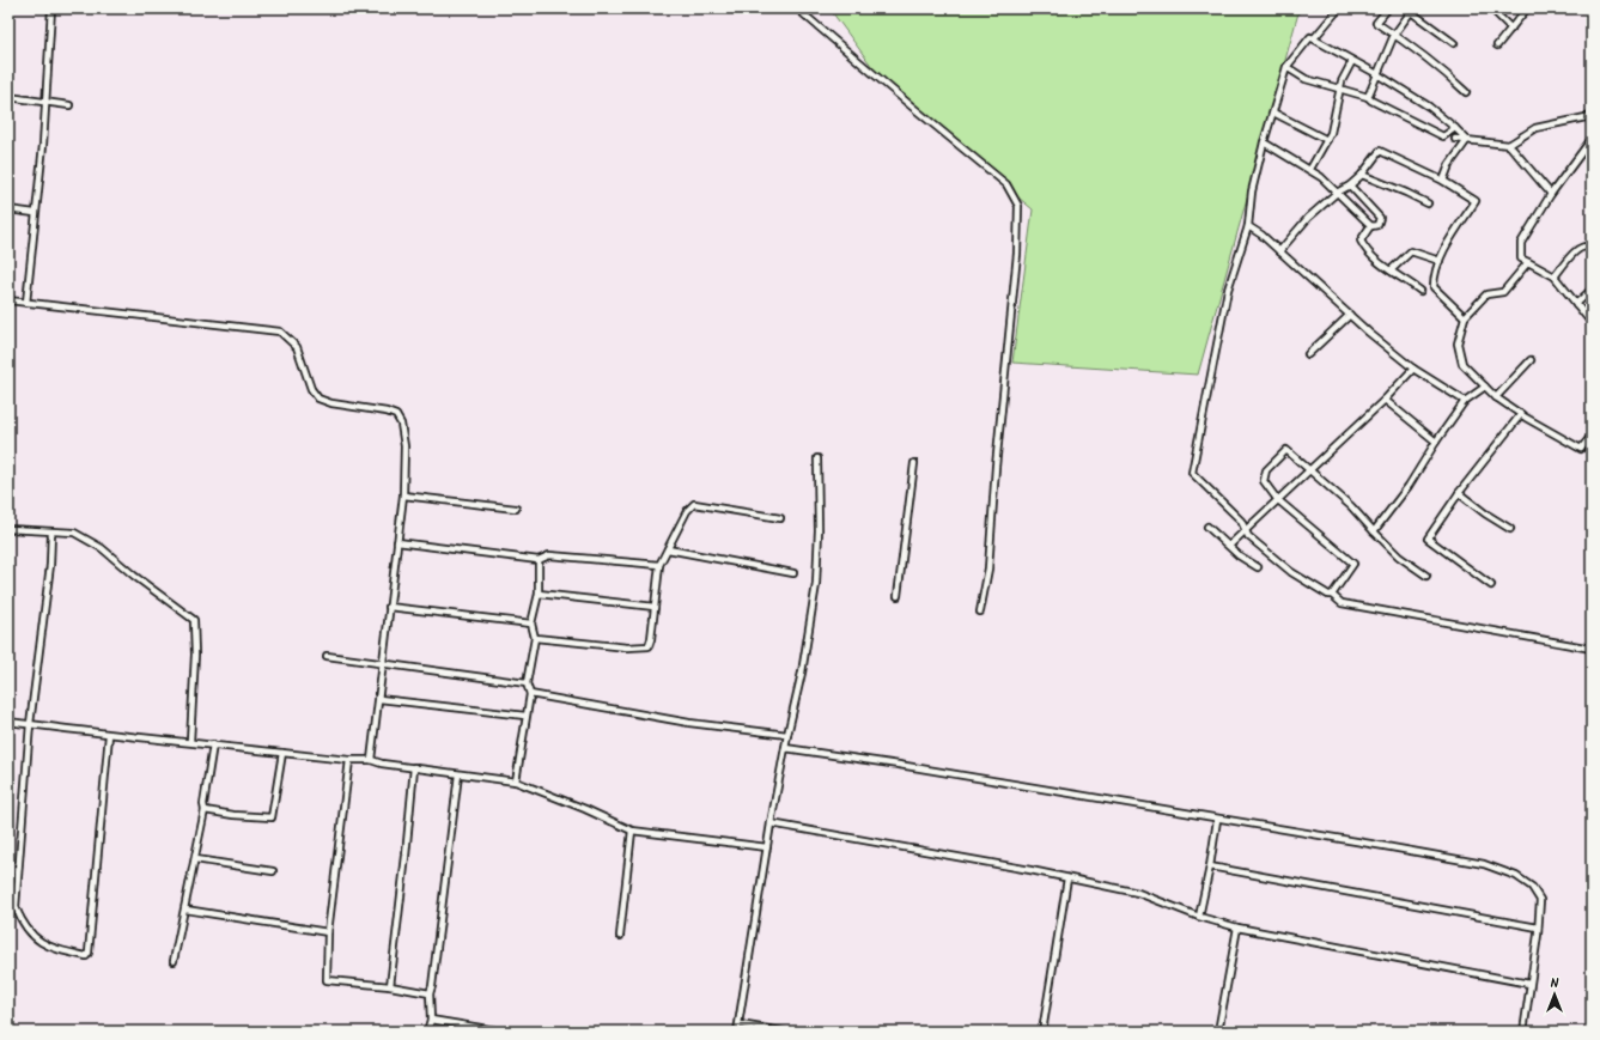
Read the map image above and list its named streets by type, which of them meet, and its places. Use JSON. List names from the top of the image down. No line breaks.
{"north":"top"}
